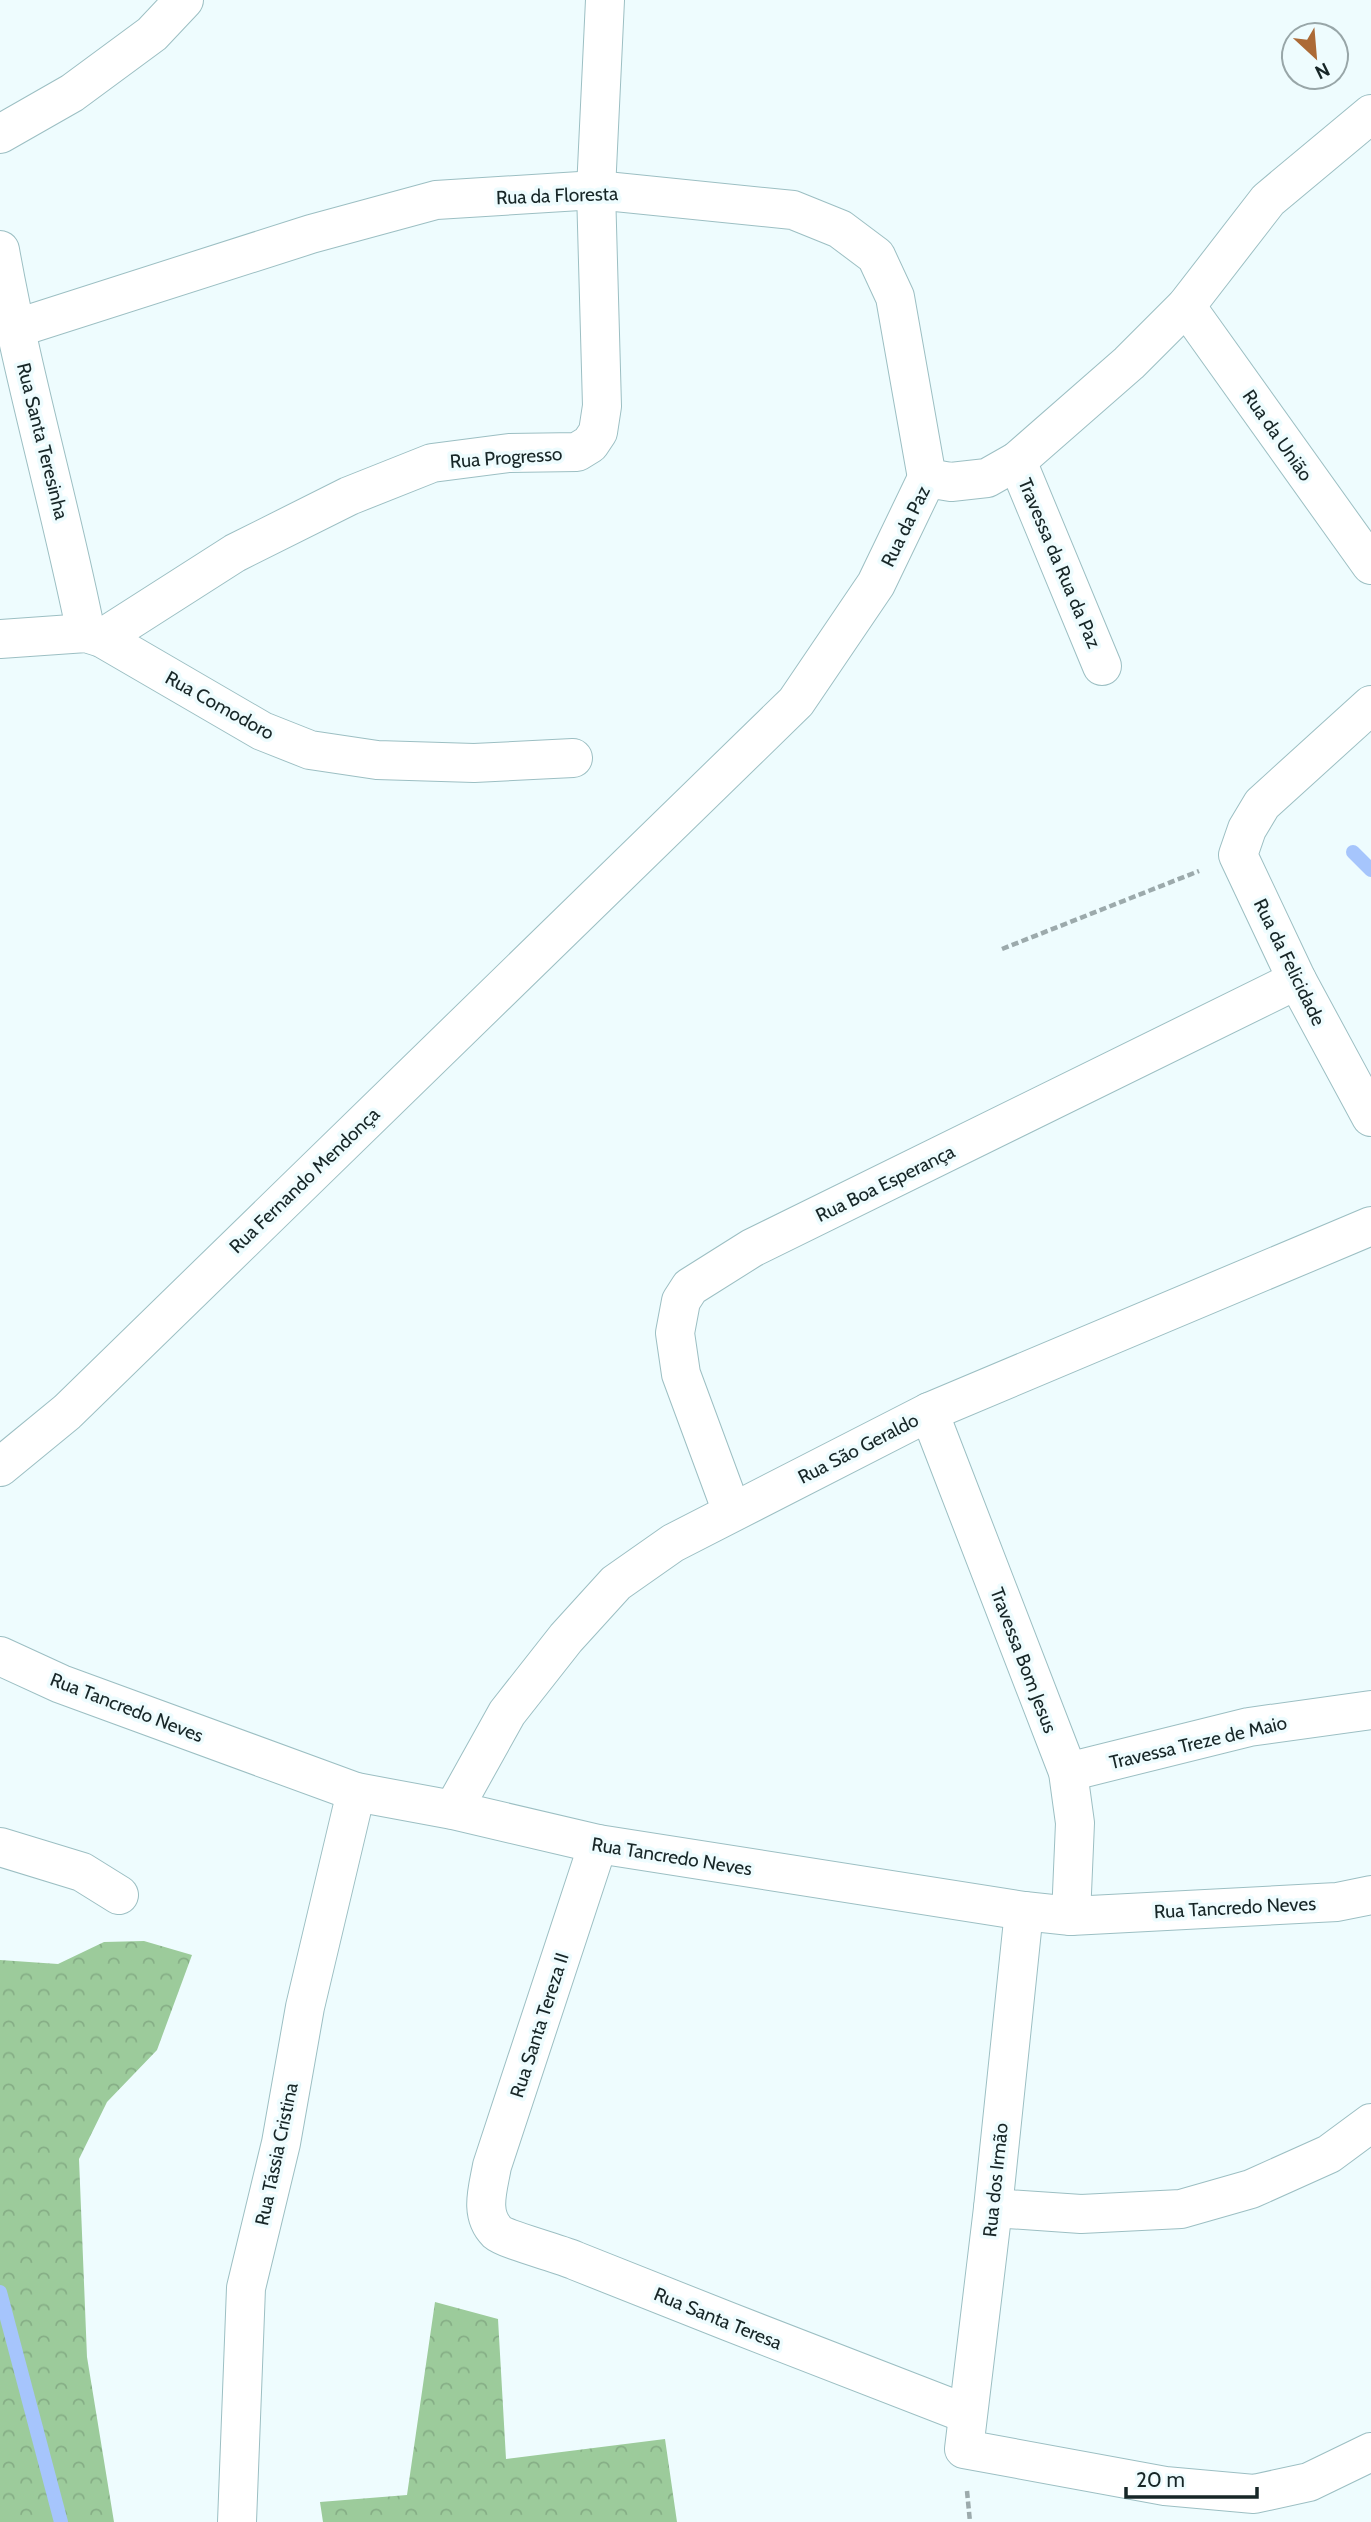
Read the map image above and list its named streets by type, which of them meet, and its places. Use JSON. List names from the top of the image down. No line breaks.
{"streets":{"street":["Rua da Floresta","Rua da União","Rua Santa Teresinha","Rua Progresso","Rua da Paz","Travessa da Rua da Paz","Rua Comodoro","Rua da Felicidade","Rua Fernando Mendonça","Rua Boa Esperança","Rua São Geraldo","Travessa Bom Jesus","Rua Tancredo Neves","Travessa Treze de Maio","Rua Santa Tereza II","Rua Tássia Cristina","Rua dos Irmão","Rua Santa Teresa"]},"crossings":[["Rua da Floresta","Rua Santa Teresinha"],["Rua da Floresta","Rua Progresso"],["Rua da Floresta","Rua da Paz"],["Rua da União","Rua da Paz"],["Rua Santa Teresinha","Rua Progresso"],["Rua Santa Teresinha","Rua Comodoro"],["Rua Progresso","Rua Comodoro"],["Rua da Paz","Travessa da Rua da Paz"],["Rua da Paz","Rua Fernando Mendonça"],["Rua da Felicidade","Rua Boa Esperança"],["Rua Boa Esperança","Rua São Geraldo"],["Rua São Geraldo","Travessa Bom Jesus"],["Rua São Geraldo","Rua Tancredo Neves"],["Travessa Bom Jesus","Rua Tancredo Neves"],["Travessa Bom Jesus","Travessa Treze de Maio"],["Rua Tancredo Neves","Rua Santa Tereza II"],["Rua Tancredo Neves","Rua Tássia Cristina"],["Rua Tancredo Neves","Rua dos Irmão"],["Rua Santa Tereza II","Rua Santa Teresa"],["Rua dos Irmão","Rua Santa Teresa"]],"scale_bar":"20 m","north":"bottom right"}
